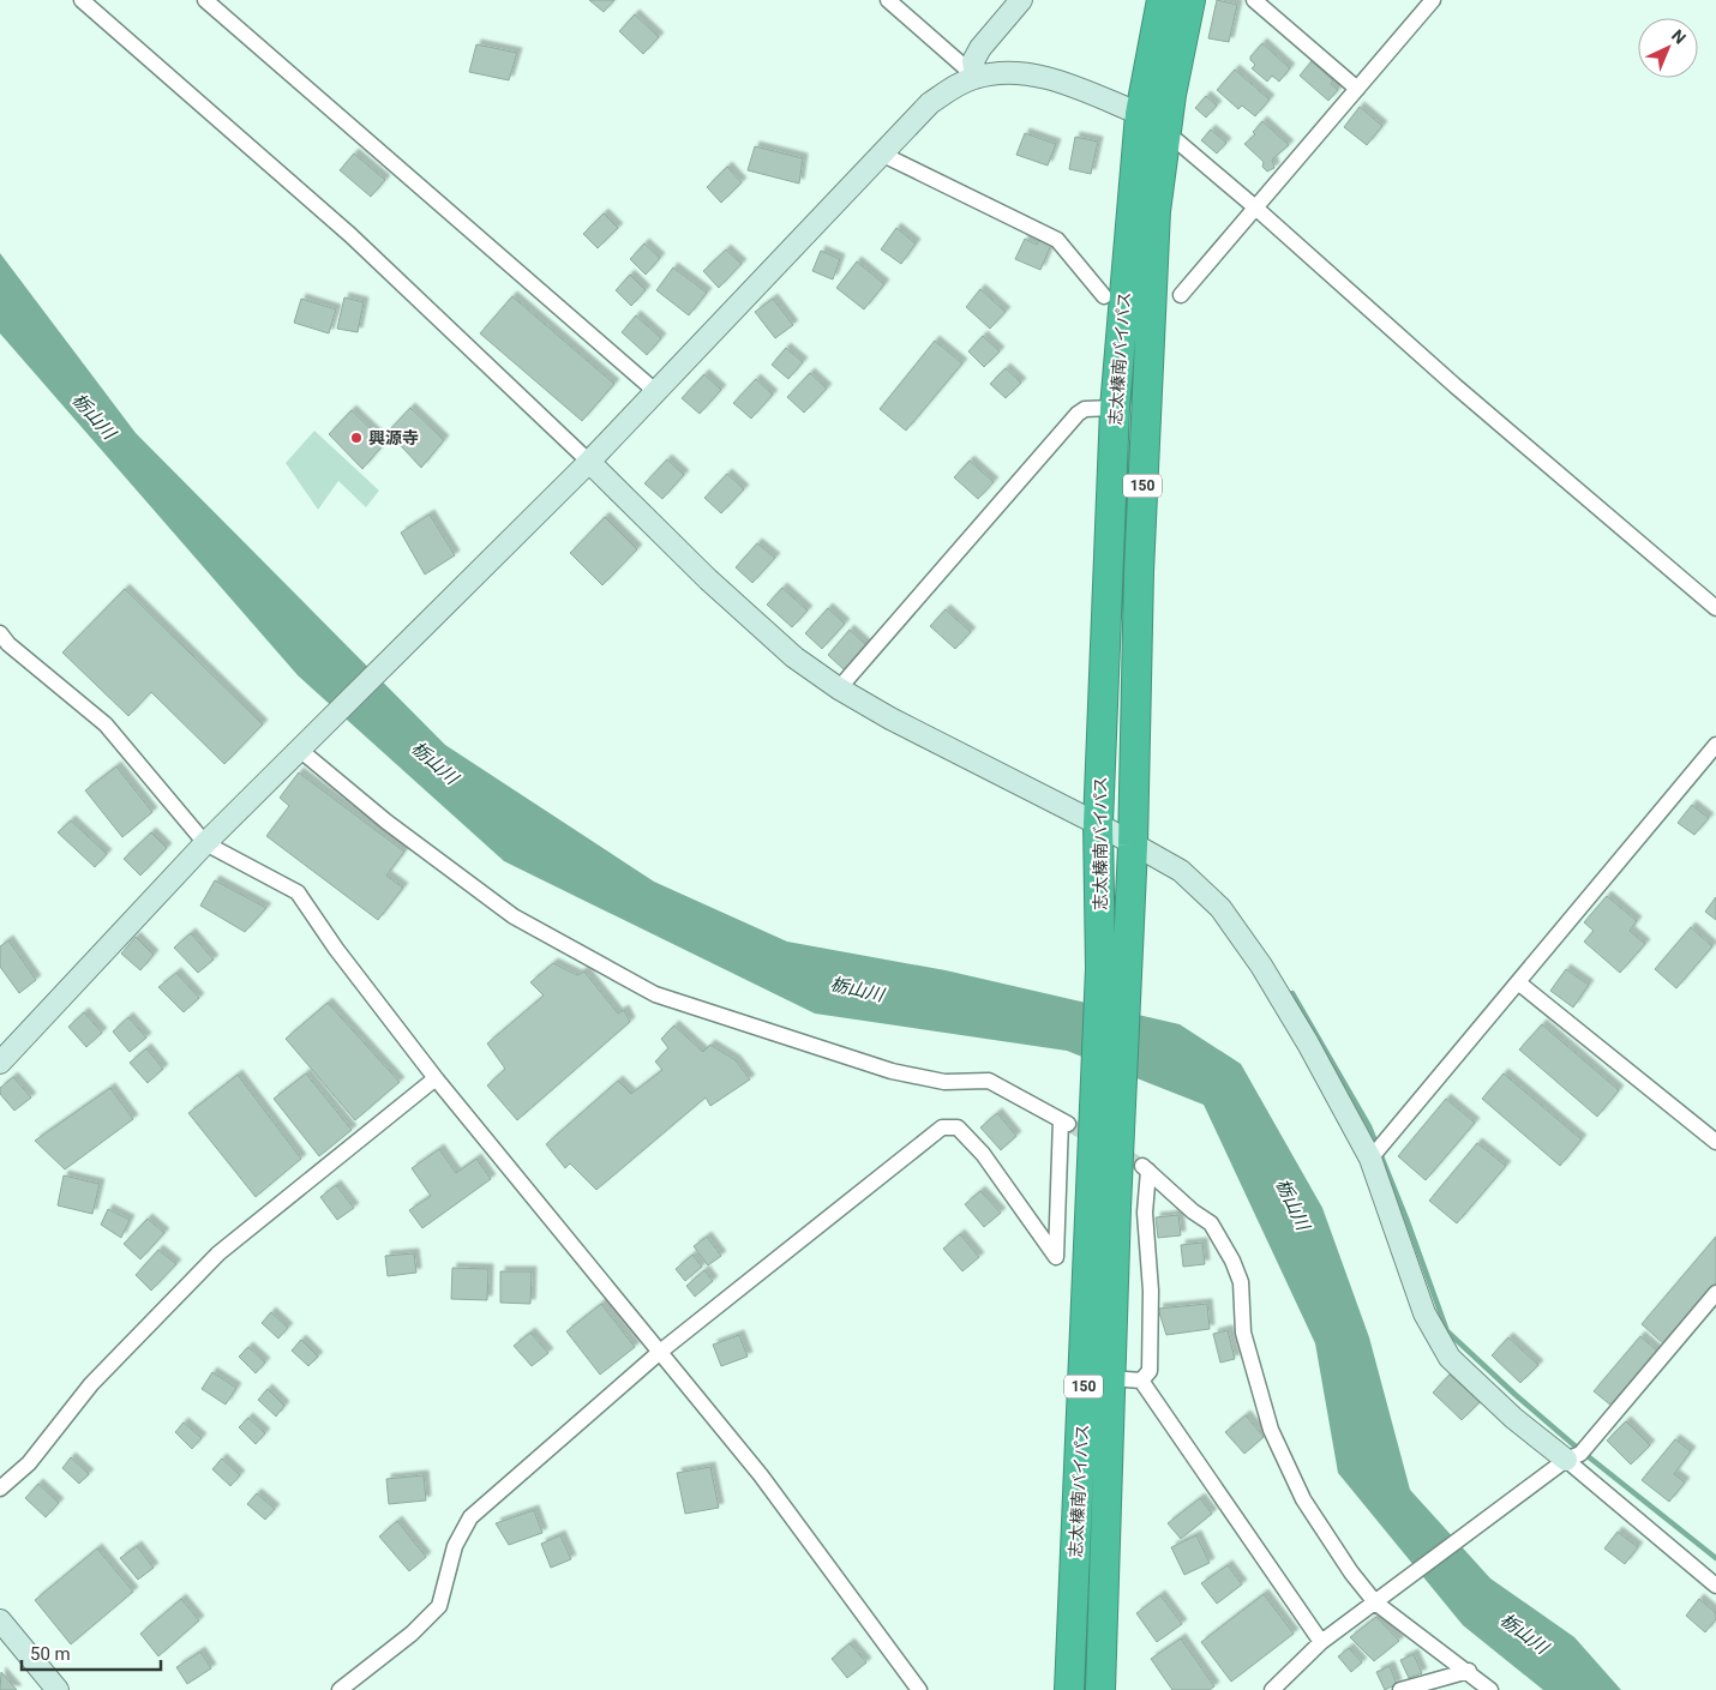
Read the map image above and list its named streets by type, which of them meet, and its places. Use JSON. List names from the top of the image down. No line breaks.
{"streets":{"highway":["志太榛南バイパス","150"]},"water":["栃山川"],"places":["興源寺"],"scale_bar":"50 m","north":"top right"}
